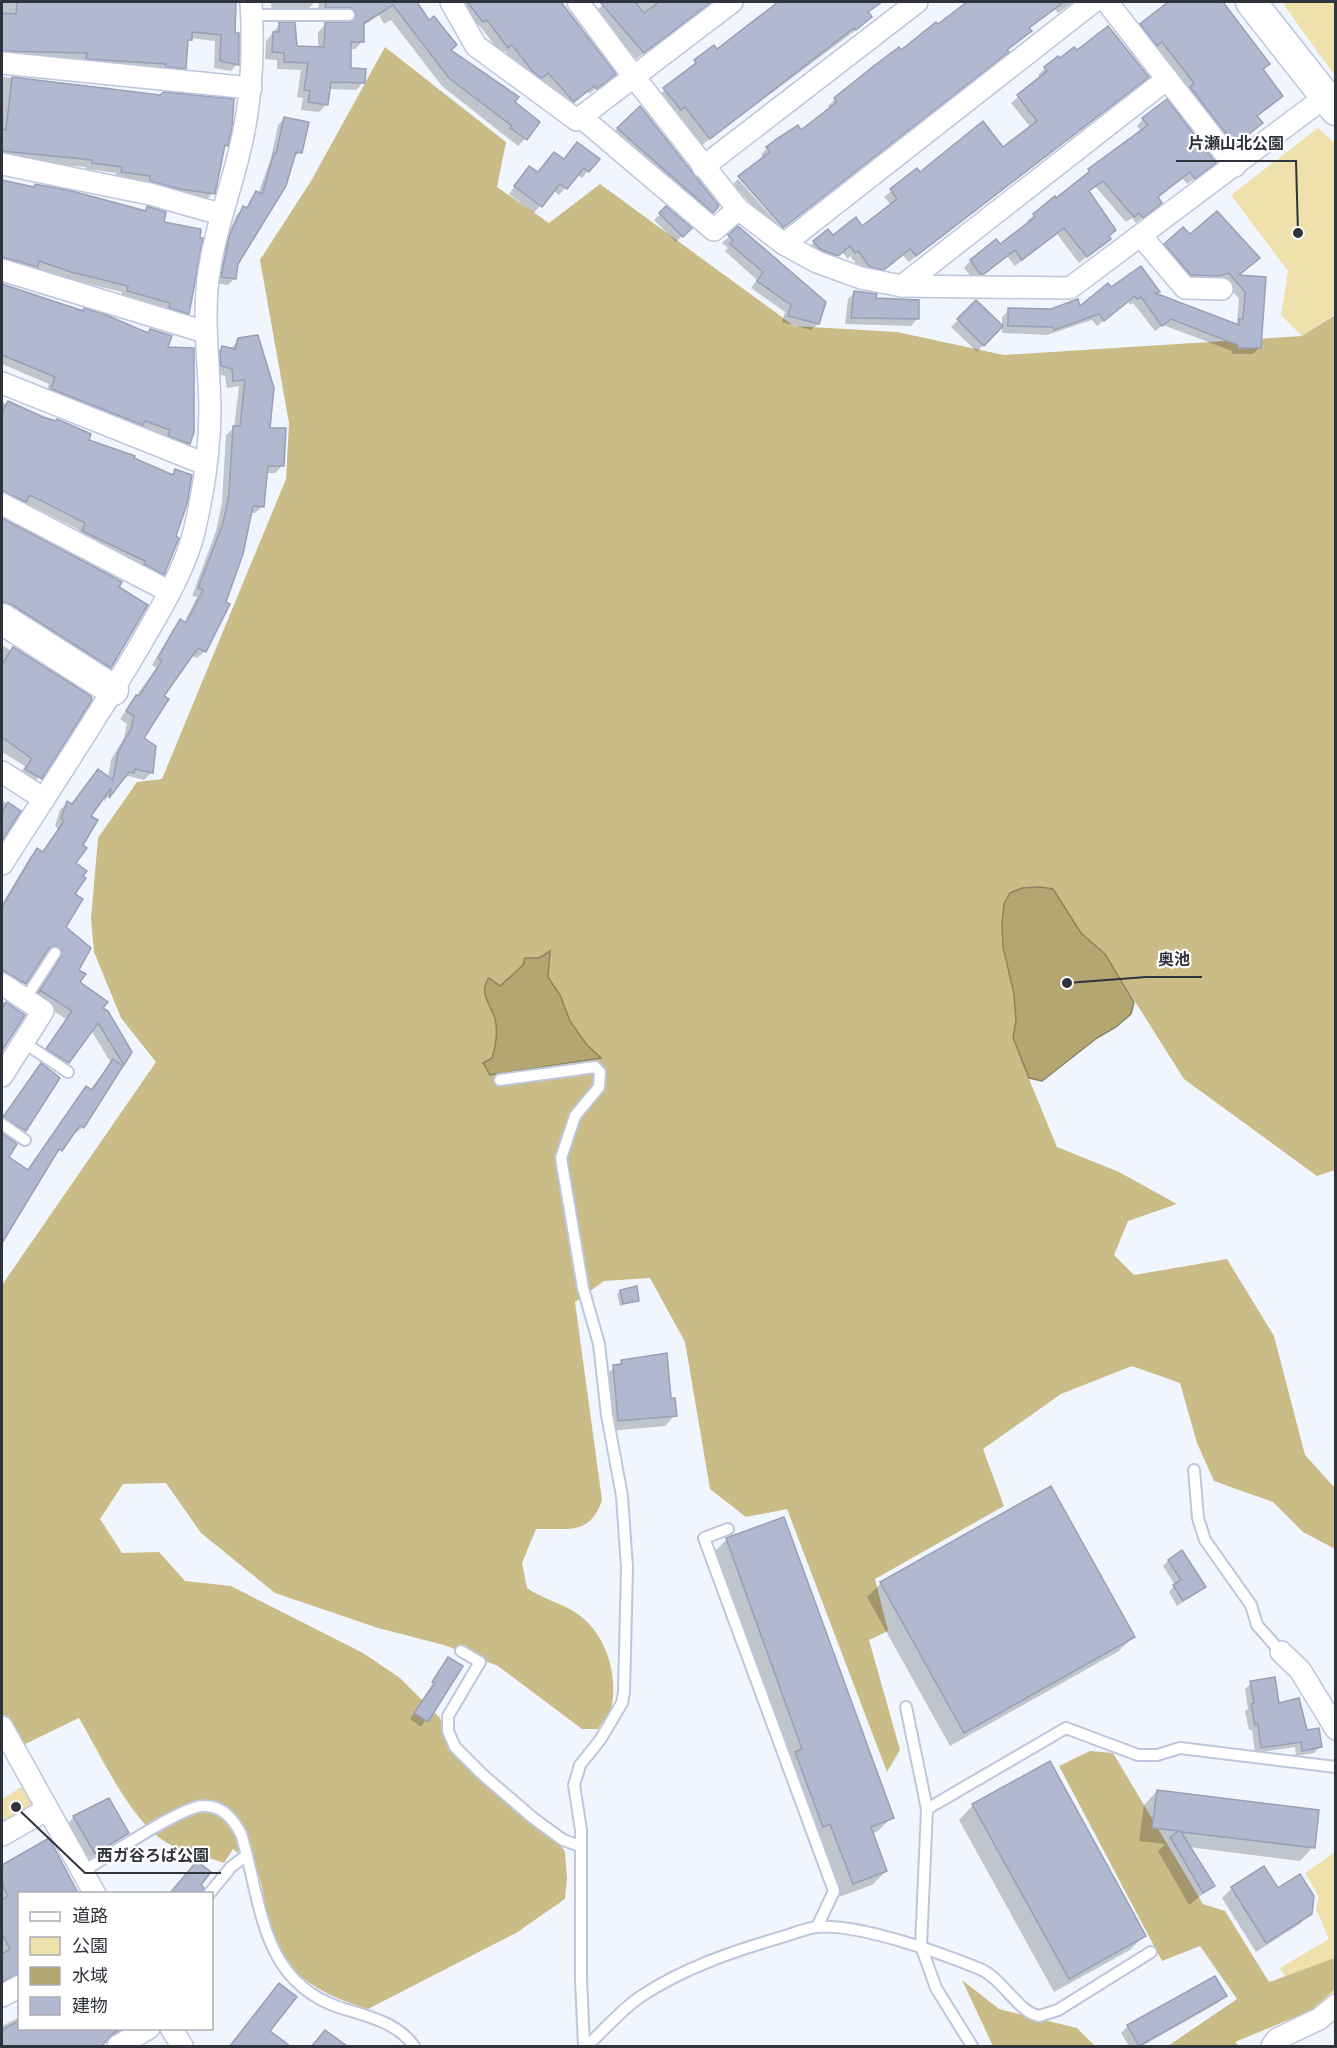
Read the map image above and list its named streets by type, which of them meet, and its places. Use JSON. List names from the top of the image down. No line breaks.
{"places":["片瀬山北公園","奥池","西ガ谷ろば公園"],"legend":["道路","公園","水域","建物"]}
